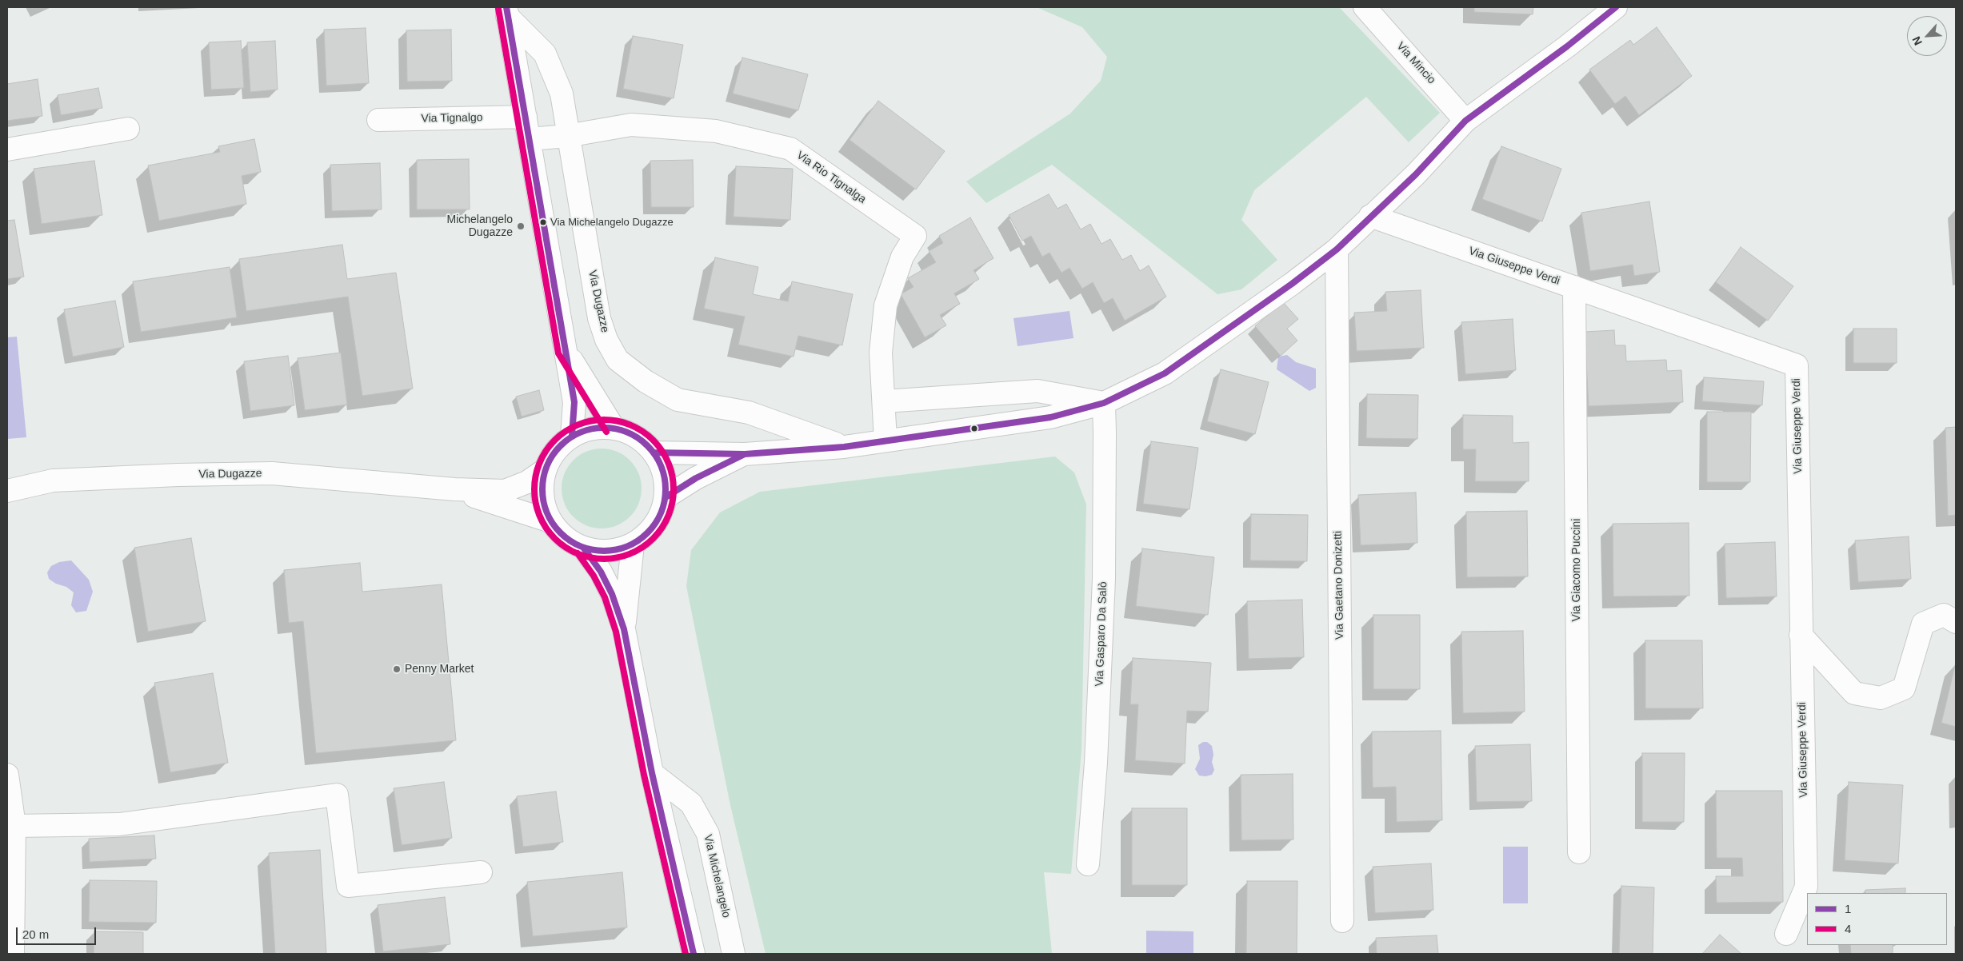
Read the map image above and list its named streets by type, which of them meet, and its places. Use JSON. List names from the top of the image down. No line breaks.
{"streets":{"street":["Via Mincio","Via Tignalgo","Via Rio Tignalga","Via Giuseppe Verdi","Via Dugazze","Via Giacomo Puccini","Via Gaetano Donizetti","Via Gasparo Da Salò","Via Michelangelo"]},"crossings":[["Via Mincio","Via Dugazze"],["Via Rio Tignalga","Via Dugazze"],["Via Giuseppe Verdi","Via Dugazze"],["Via Giuseppe Verdi","Via Giacomo Puccini"],["Via Dugazze","Via Gaetano Donizetti"],["Via Dugazze","Via Gasparo Da Salò"]],"places":["Via Michelangelo Dugazze","Michelangelo Dugazze","Penny Market"],"lines":["transit line 1","transit line 4"],"legend":["1","4"],"scale_bar":"20 m","north":"bottom left"}
